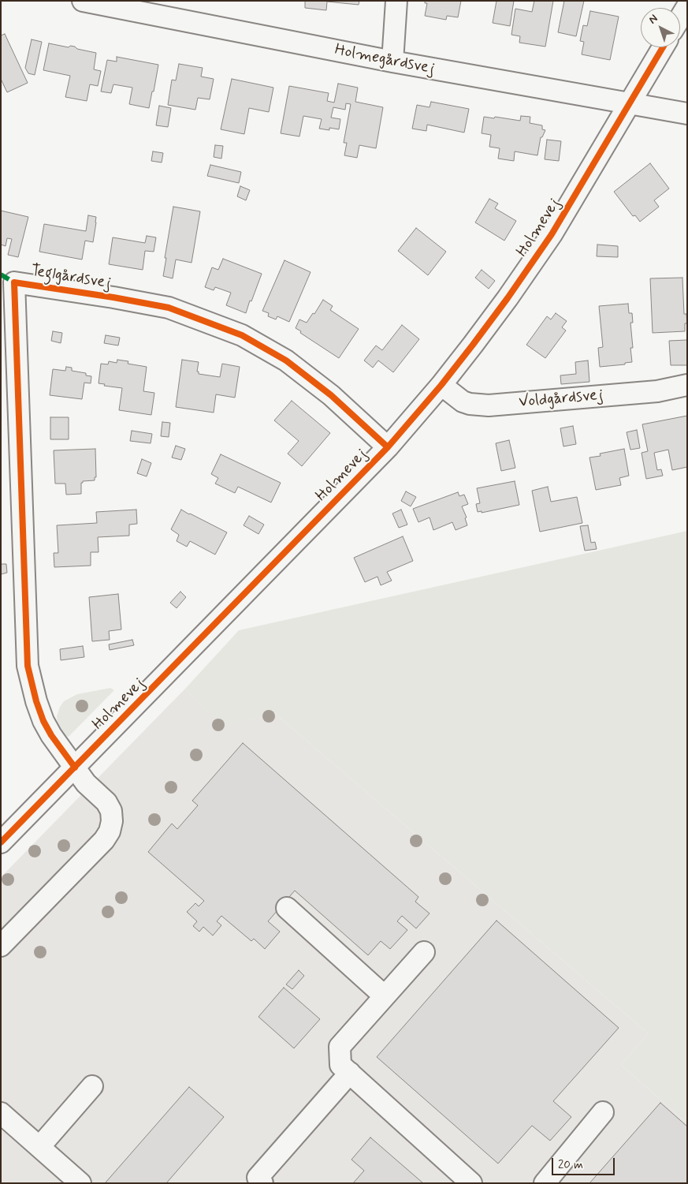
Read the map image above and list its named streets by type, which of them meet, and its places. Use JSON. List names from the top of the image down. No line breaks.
{"streets":{"street":["Holmegårdsvej","Holmevej","Teglgårdsvej","Voldgårdsvej"]},"crossings":[["Holmegårdsvej","Holmevej"],["Holmevej","Teglgårdsvej"],["Holmevej","Voldgårdsvej"]],"scale_bar":"20 m","north":"top left"}
